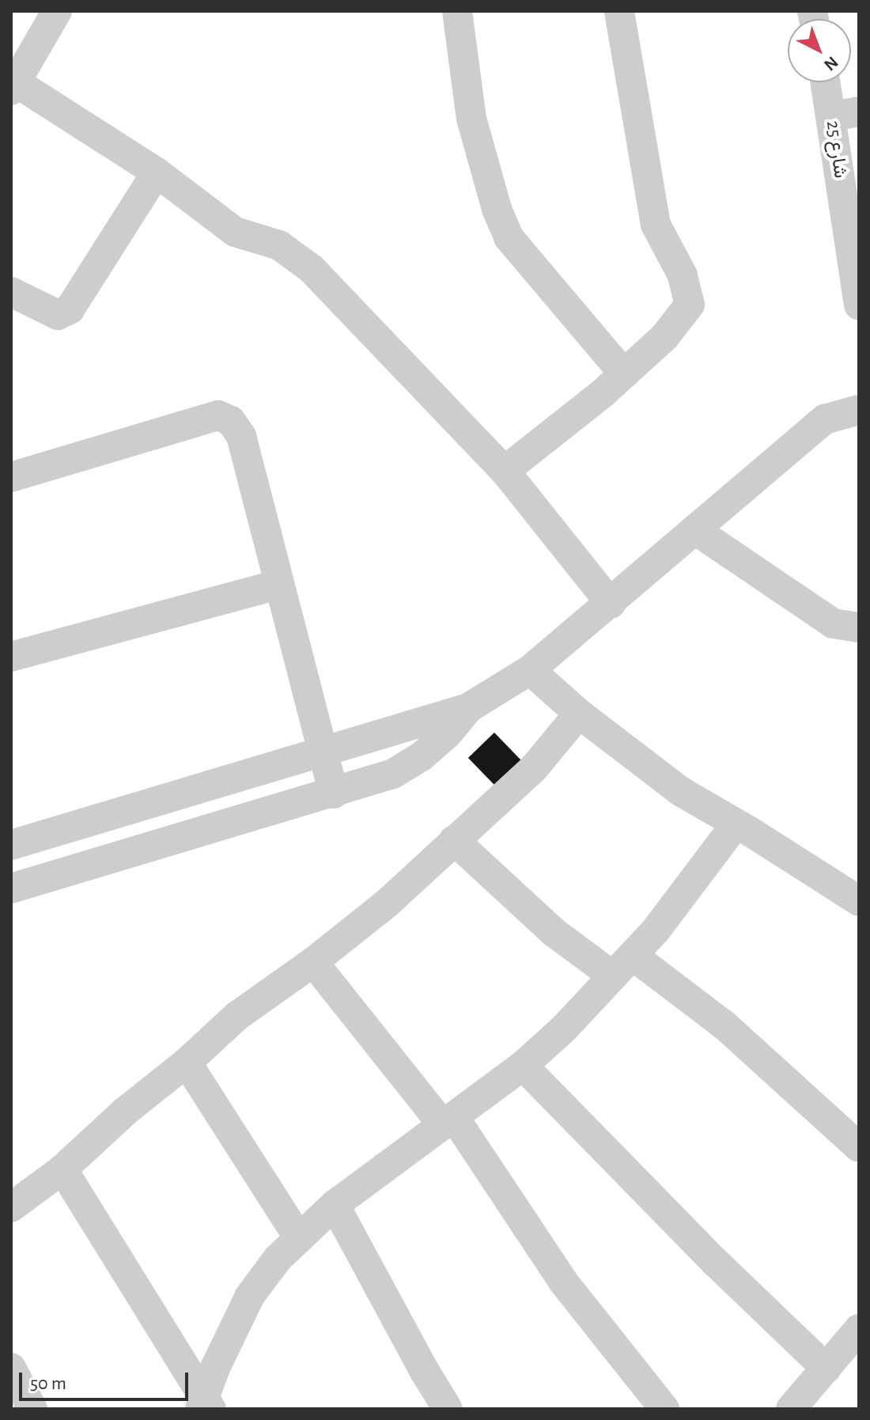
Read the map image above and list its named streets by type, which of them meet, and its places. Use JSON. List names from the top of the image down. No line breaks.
{"streets":{"street":["شارع 25"]},"scale_bar":"50 m","north":"bottom right"}
